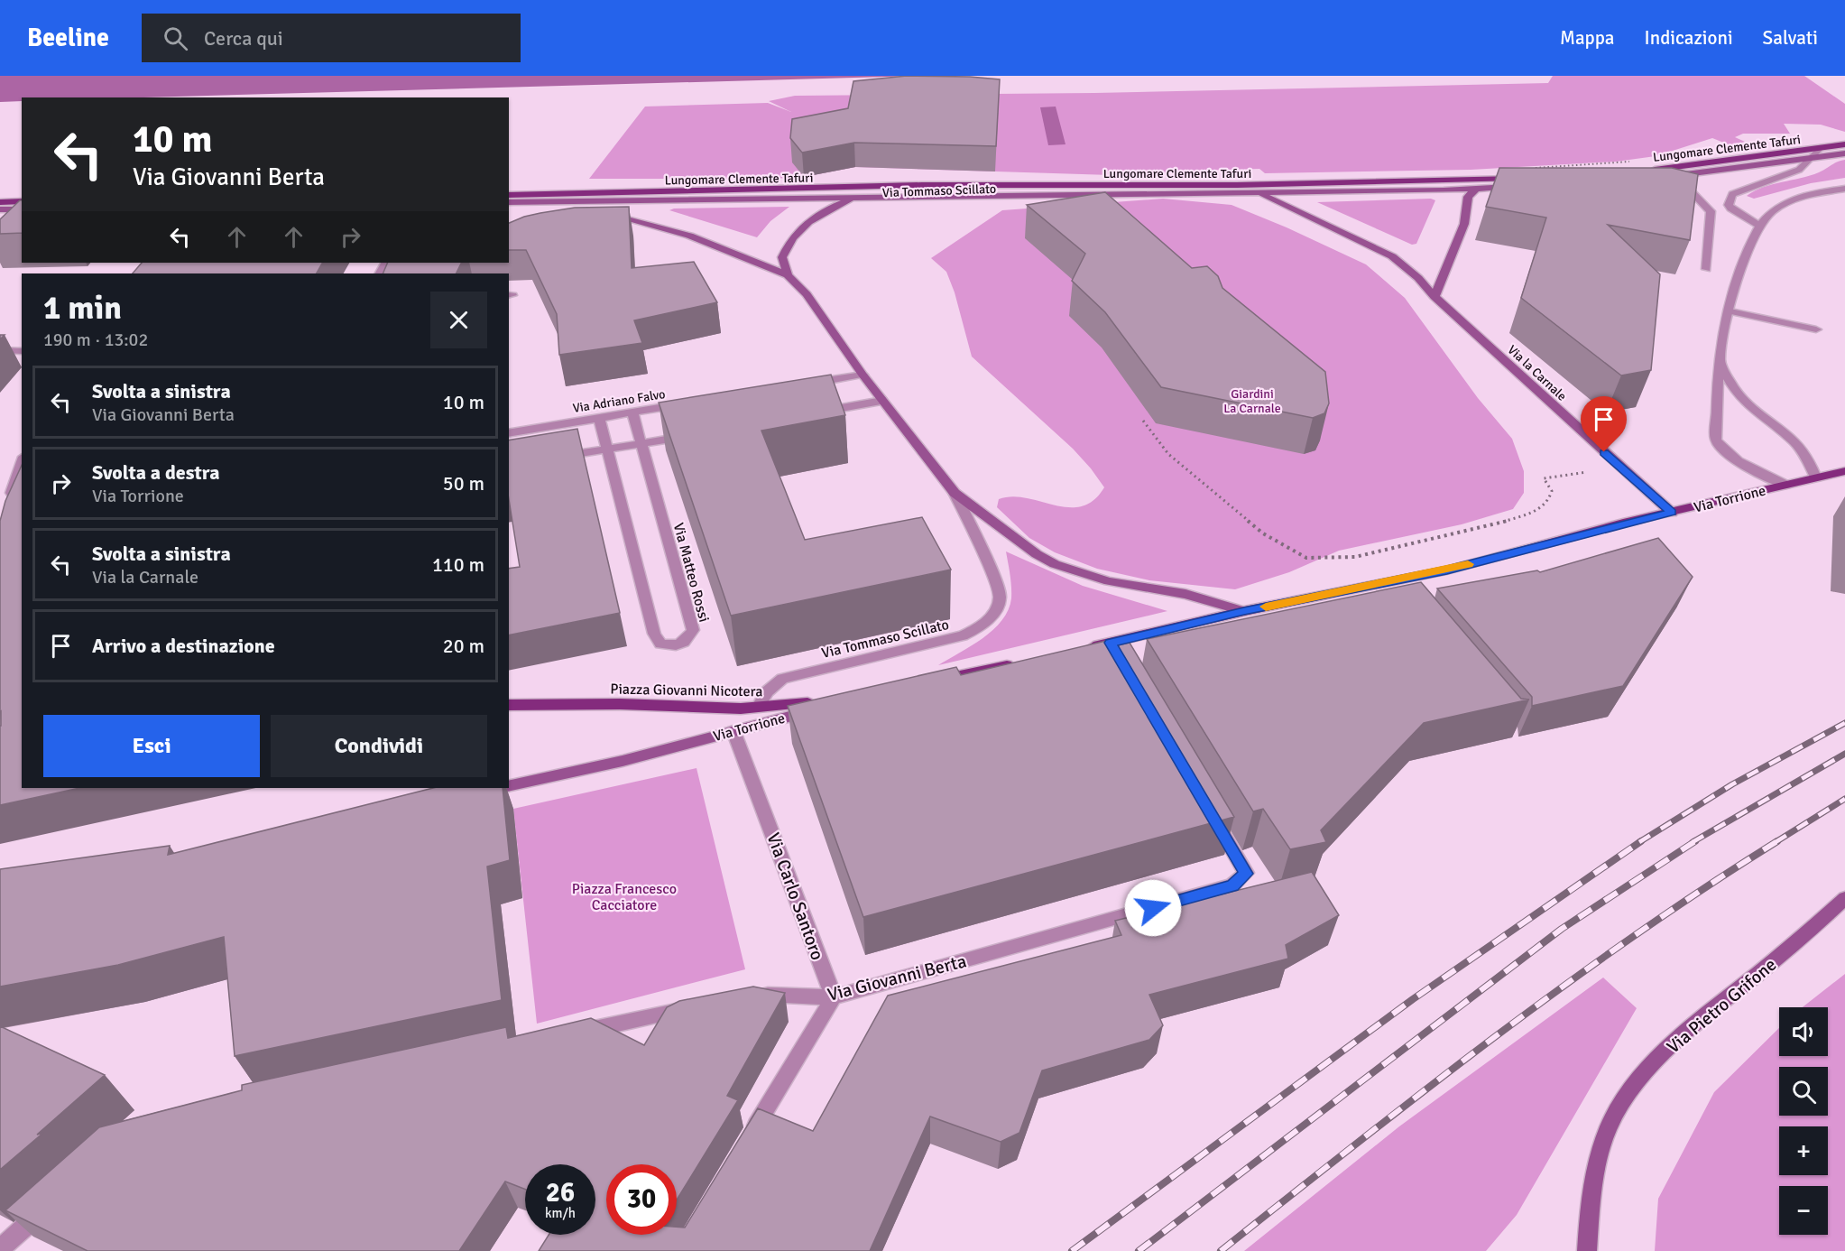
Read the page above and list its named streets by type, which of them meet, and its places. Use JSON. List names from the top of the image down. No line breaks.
{"streets":{"main road":["Lungomare Clemente Tafuri","Via Tommaso Scillato","Via la Carnale","Via Torrione","Piazza Giovanni Nicotera","Via Pietro Grifone"],"street":["Via Adriano Falvo","Via Matteo Rossi","Via Carlo Santoro","Via Giovanni Berta"]},"crossings":[["Lungomare Clemente Tafuri","Via Tommaso Scillato"],["Lungomare Clemente Tafuri","Via la Carnale"],["Via Tommaso Scillato","Via Torrione"],["Via Tommaso Scillato","Piazza Giovanni Nicotera"],["Via la Carnale","Via Torrione"],["Via Adriano Falvo","Via Matteo Rossi"],["Via Torrione","Piazza Giovanni Nicotera"],["Via Torrione","Via Carlo Santoro"],["Via Carlo Santoro","Via Giovanni Berta"]],"parks":["Giardini La Carnale","Piazza Francesco Cacciatore"],"page":{"header":"Beeline","search":"Cerca qui","nav":["Mappa","Indicazioni","Salvati"],"turn":["10 m","Via Giovanni Berta"],"heading":["1 min","190 m · 13:02"],"list":[{"name":"Svolta a sinistra","note":"Via Giovanni Berta","value":"10 m"},{"name":"Svolta a destra","note":"Via Torrione","value":"50 m"},{"name":"Svolta a sinistra","note":"Via la Carnale","value":"110 m"},{"name":"Arrivo a destinazione","value":"20 m"}],"buttons":["Esci","Condividi"],"map_buttons":["+","−"],"speed":"26 km/h","limit":"30"}}
